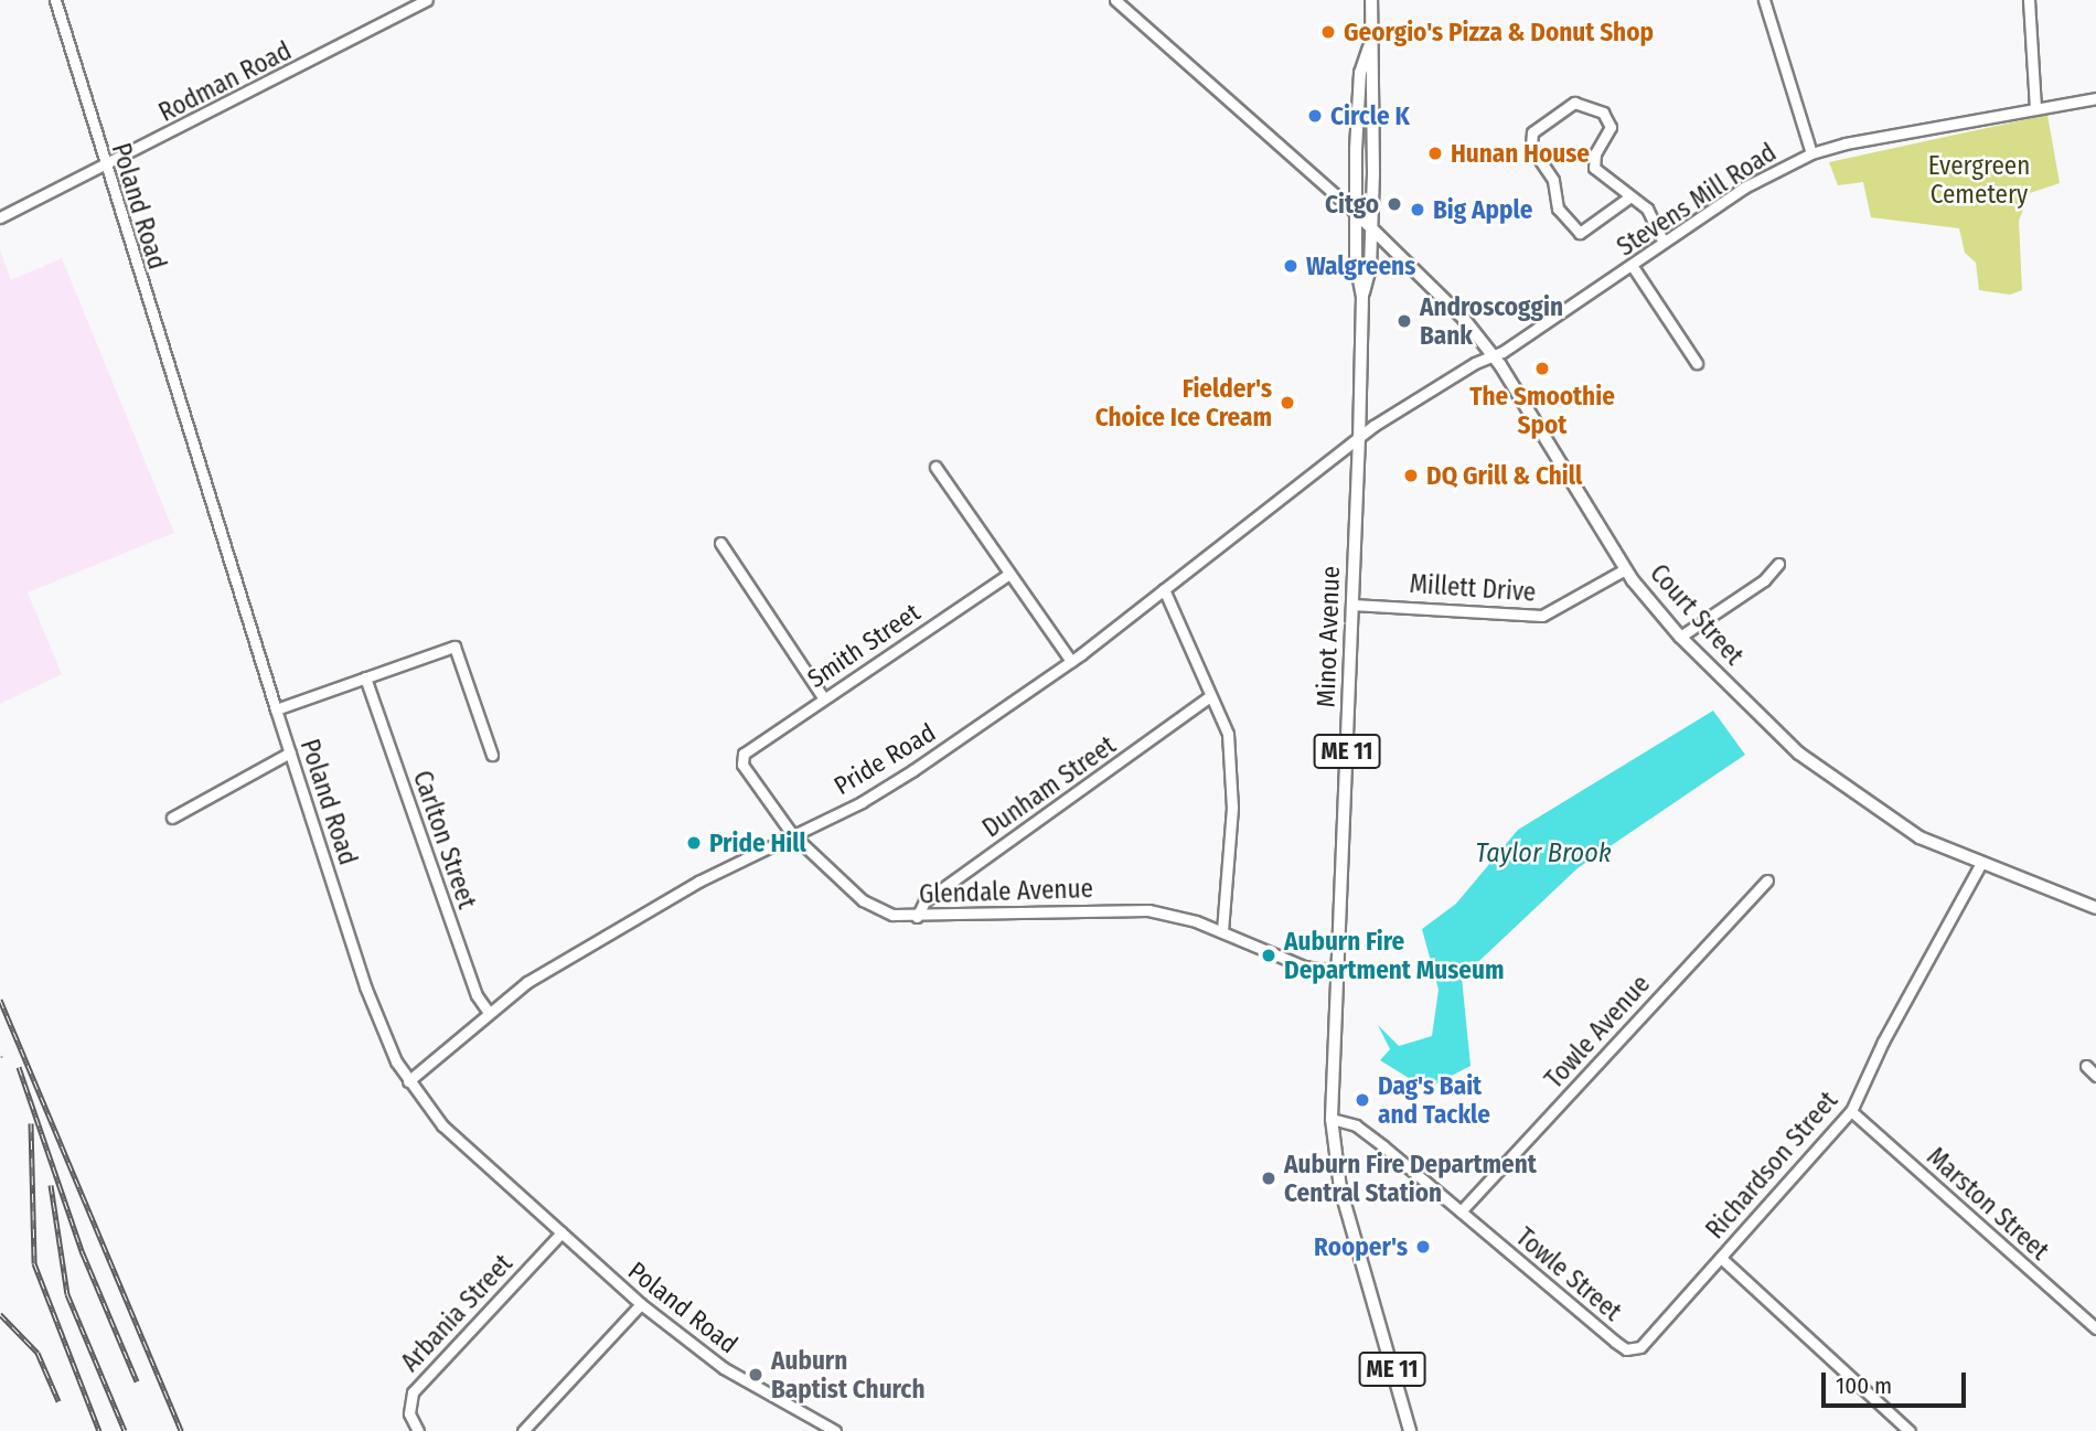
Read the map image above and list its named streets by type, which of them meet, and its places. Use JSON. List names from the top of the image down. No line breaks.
{"streets":{"main road":["Court Street","Minot Avenue","ME 11"],"street":["Rodman Road","Stevens Mill Road","Poland Road","Millett Drive","Smith Street","Pride Road","Dunham Street","Carlton Street","Glendale Avenue","Towle Avenue","Richardson Street","Marston Street","Towle Street","Arbania Street"]},"crossings":[["Rodman Road","Poland Road"],["Stevens Mill Road","Court Street"],["Stevens Mill Road","Minot Avenue"],["Stevens Mill Road","Pride Road"],["Poland Road","Pride Road"],["Poland Road","Arbania Street"],["Millett Drive","Court Street"],["Millett Drive","Minot Avenue"],["Court Street","Minot Avenue"],["Court Street","Richardson Street"],["Minot Avenue","Pride Road"],["Minot Avenue","Glendale Avenue"],["Minot Avenue","Towle Street"],["Smith Street","Glendale Avenue"],["Pride Road","Carlton Street"],["Pride Road","Glendale Avenue"],["Dunham Street","Glendale Avenue"],["Towle Avenue","Towle Street"],["Richardson Street","Marston Street"],["Richardson Street","Towle Street"]],"water":["Taylor Brook"],"parks":["Evergreen Cemetery"],"places":["Georgio's Pizza & Donut Shop","Circle K","Hunan House","Citgo","Big Apple","Walgreens","Androscoggin Bank","The Smoothie Spot","Fielder's Choice Ice Cream","DQ Grill & Chill","Pride Hill","Auburn Fire Department Museum","Dag's Bait and Tackle","Auburn Fire Department Central Station","Rooper's","Auburn Baptist Church"],"scale_bar":"100 m"}
